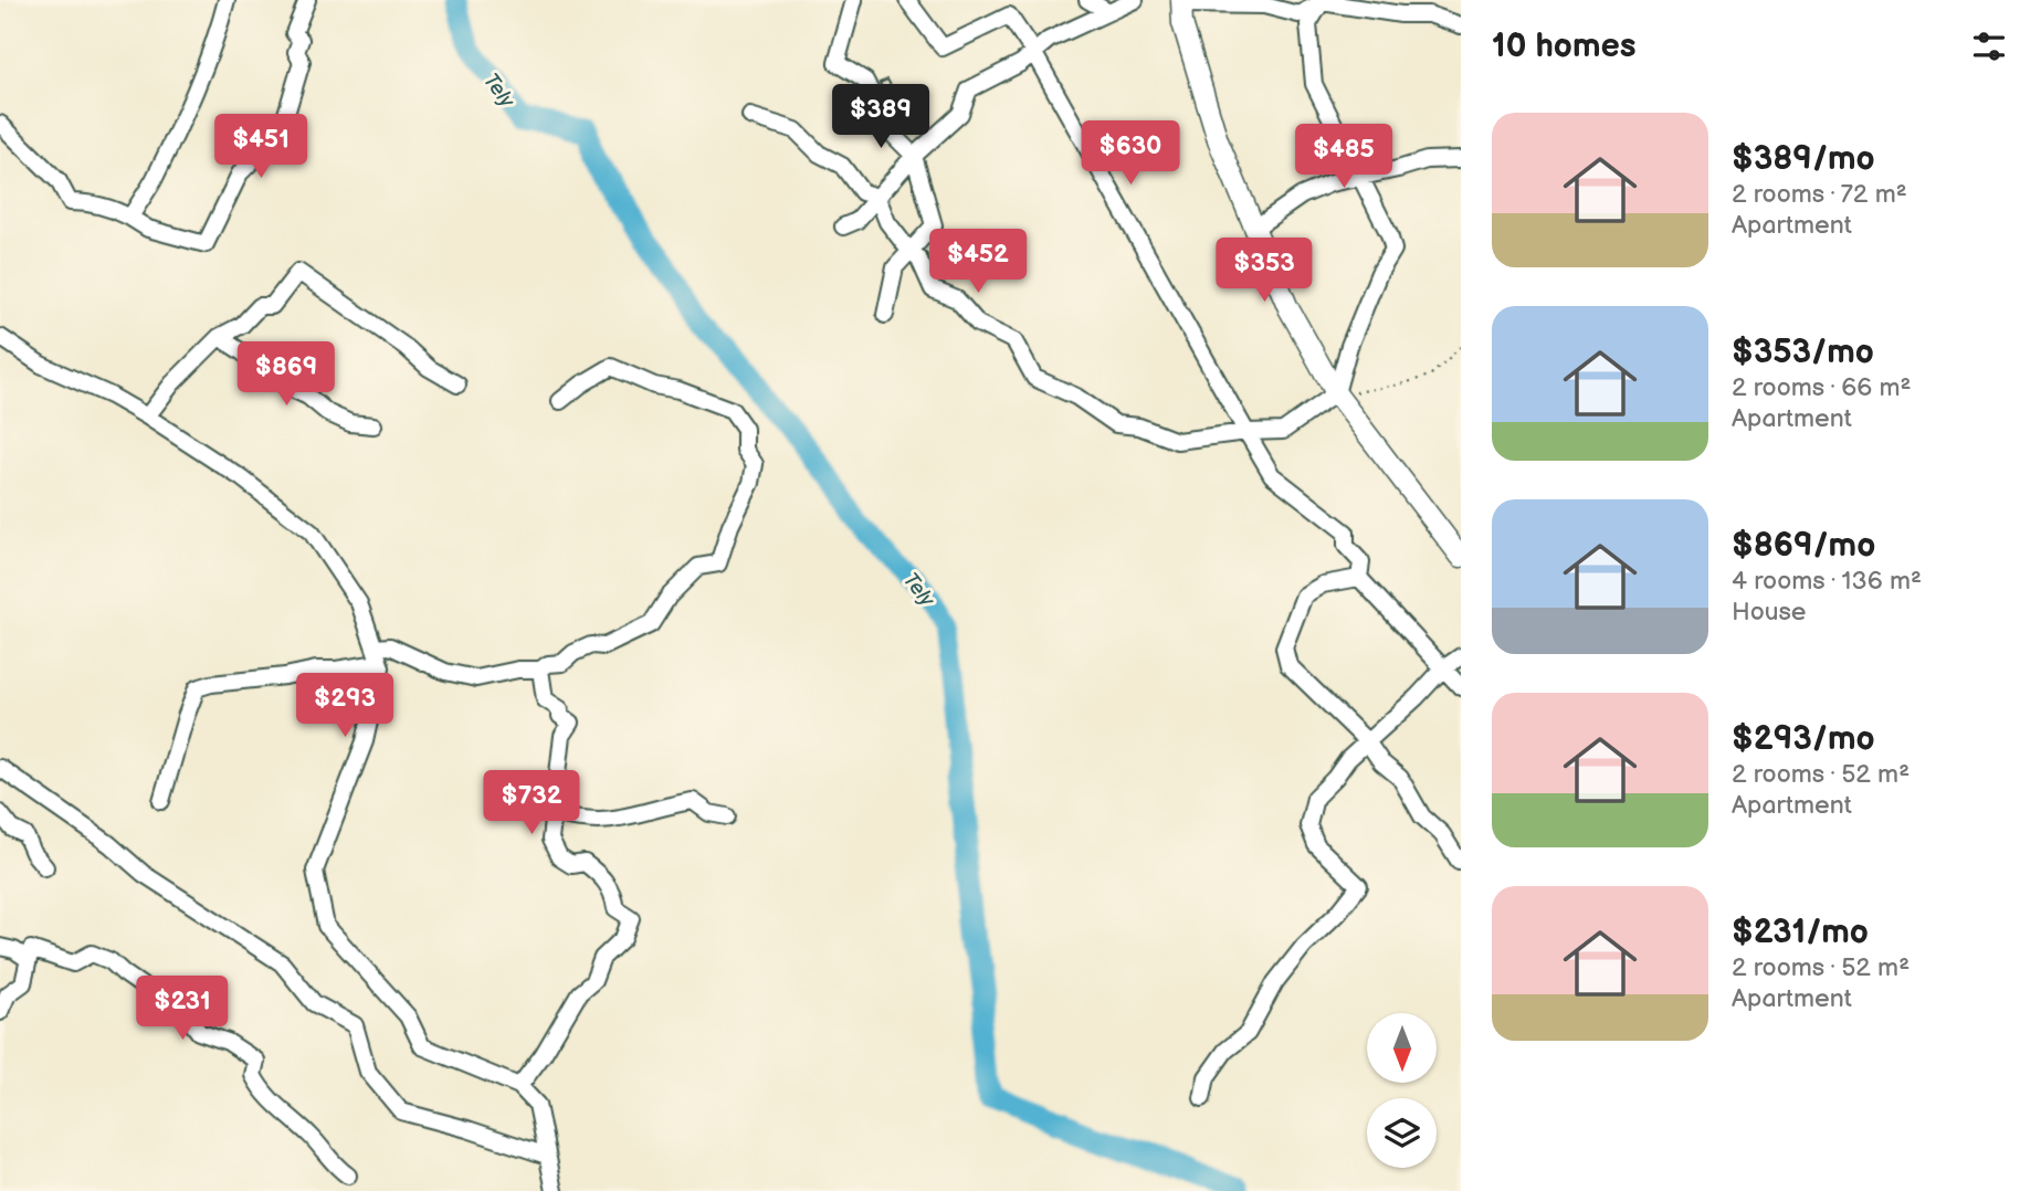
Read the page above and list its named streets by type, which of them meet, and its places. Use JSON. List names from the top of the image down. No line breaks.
{"water":["Tely"],"north":"bottom","page":{"heading":"10 homes","price":["$389","$451","$630","$485","$452","$353","$869","$293","$732","$231"],"list":[{"name":"$389/mo","note":"2 rooms · 72 m² · Apartment"},{"name":"$353/mo","note":"2 rooms · 66 m² · Apartment"},{"name":"$869/mo","note":"4 rooms · 136 m² · House"},{"name":"$293/mo","note":"2 rooms · 52 m² · Apartment"},{"name":"$231/mo","note":"2 rooms · 52 m² · Apartment"}]}}
